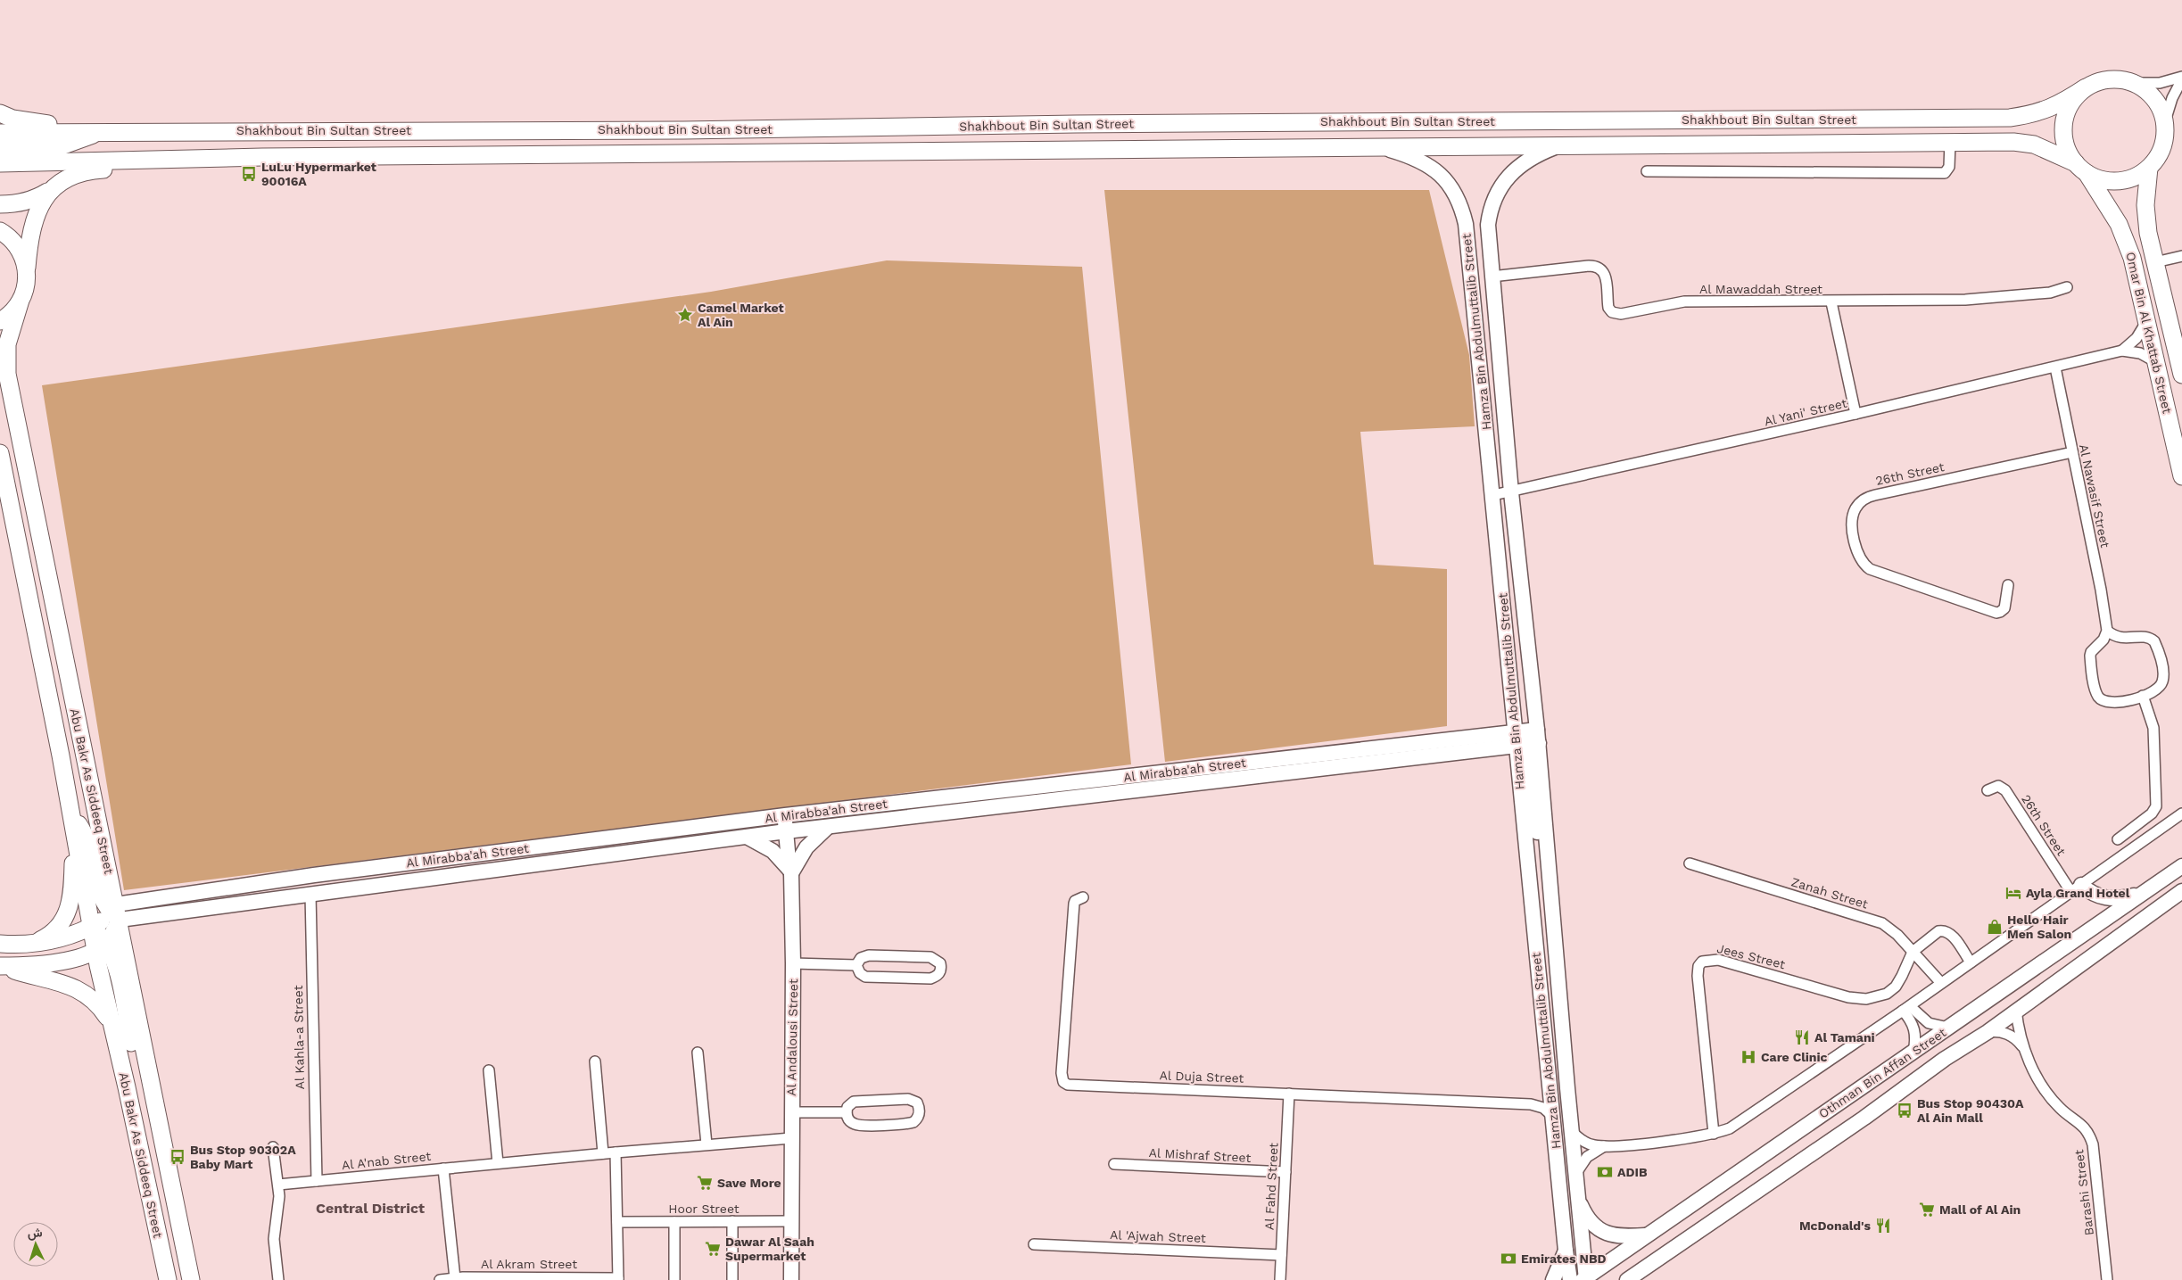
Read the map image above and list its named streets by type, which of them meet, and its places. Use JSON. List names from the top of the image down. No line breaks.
{"streets":{"main road":["Shakhbout Bin Sultan Street","Omar Bin Al Khattab Street","Abu Bakr As Siddeeq Street"],"street":["Al Mawaddah Street","Hamza Bin Abdulmuttalib Street","Al Yani' Street","26th Street","Al Nawasif Street","Al Mirabba'ah Street","Zanah Street","Jees Street","Al Kahla-a Street","Al Andalousi Street","Othman Bin Affan Street","Al Duja Street","Al Mishraf Street","Al A'nab Street","Al Fahd Street","Barashi Street","Hoor Street","Al 'Ajwah Street","Al Akram Street"]},"crossings":[["Shakhbout Bin Sultan Street","Hamza Bin Abdulmuttalib Street"],["Shakhbout Bin Sultan Street","Omar Bin Al Khattab Street"],["Al Mawaddah Street","Hamza Bin Abdulmuttalib Street"],["Hamza Bin Abdulmuttalib Street","Al Yani' Street"],["Hamza Bin Abdulmuttalib Street","Al Mirabba'ah Street"],["Hamza Bin Abdulmuttalib Street","Othman Bin Affan Street"],["Hamza Bin Abdulmuttalib Street","Al Duja Street"],["Omar Bin Al Khattab Street","Al Yani' Street"],["Al Yani' Street","Al Nawasif Street"],["26th Street","Al Nawasif Street"],["Al Mirabba'ah Street","Abu Bakr As Siddeeq Street"],["Al Mirabba'ah Street","Al Kahla-a Street"],["Al Mirabba'ah Street","Al Andalousi Street"],["Zanah Street","Jees Street"],["Al Kahla-a Street","Al A'nab Street"],["Al Andalousi Street","Al A'nab Street"],["Al Andalousi Street","Hoor Street"],["Othman Bin Affan Street","Barashi Street"],["Al Duja Street","Al Fahd Street"],["Al Mishraf Street","Al Fahd Street"],["Al Fahd Street","Al 'Ajwah Street"]],"districts":["Central District"],"places":{"bus stop":["LuLu Hypermarket 90016A","Bus Stop 90430A Al Ain Mall","Bus Stop 90302A Baby Mart"],"place":["Camel Market Al Ain"],"hotel":["Ayla Grand Hotel"],"shop":["Hello Hair Men Salon"],"restaurant":["Al Tamani","McDonald's"],"hospital":["Care Clinic"],"bank":["ADIB","Emirates NBD"],"supermarket":["Save More","Mall of Al Ain","Dawar Al Saah Supermarket"]},"north":"top"}
